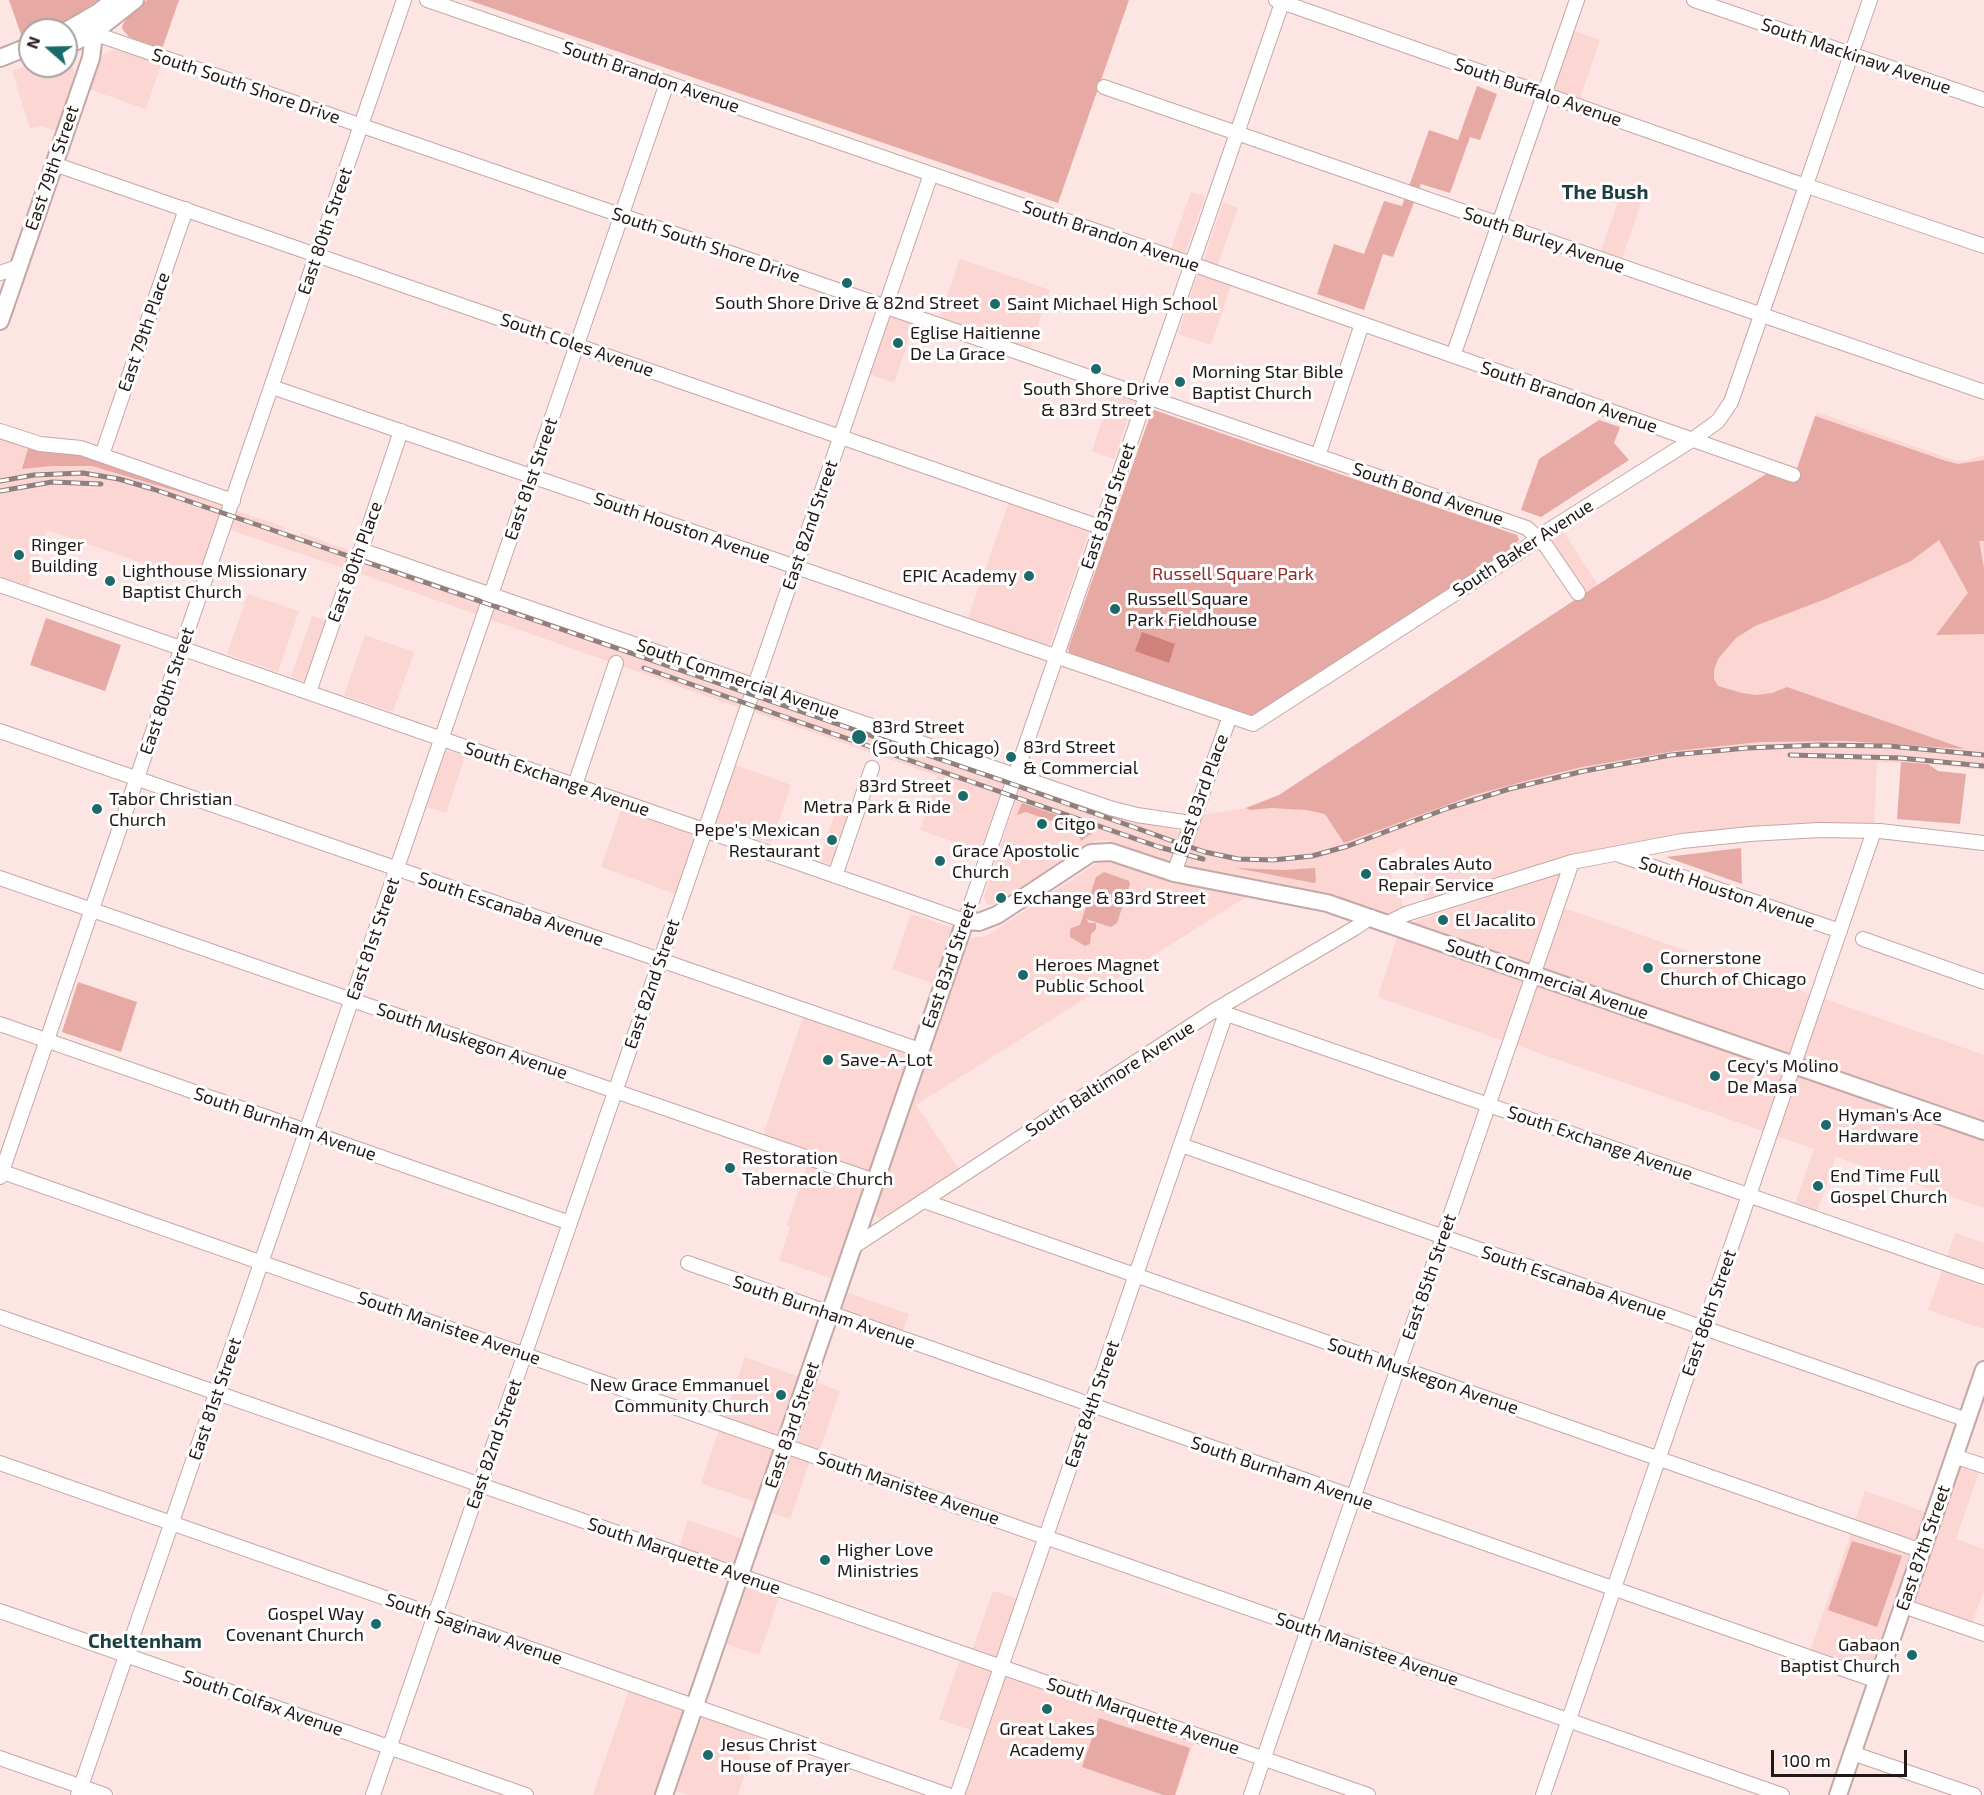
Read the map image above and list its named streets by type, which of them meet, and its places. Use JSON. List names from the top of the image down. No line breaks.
{"streets":{"main road":["East 79th Street","East 83rd Street","South Commercial Avenue","South Exchange Avenue","East 87th Street"],"street":["South Mackinaw Avenue","South Brandon Avenue","South South Shore Drive","South Buffalo Avenue","East 80th Street","South Burley Avenue","East 79th Place","South Coles Avenue","East 81st Street","South Bond Avenue","East 82nd Street","South Houston Avenue","South Baker Avenue","East 80th Place","East 83rd Place","South Escanaba Avenue","South Muskegon Avenue","South Baltimore Avenue","South Burnham Avenue","East 85th Street","East 86th Street","South Manistee Avenue","East 84th Street","South Marquette Avenue","South Saginaw Avenue","South Colfax Avenue"]},"crossings":[["South Brandon Avenue","East 81st Street"],["South Brandon Avenue","East 83rd Street"],["South Brandon Avenue","East 82nd Street"],["South Brandon Avenue","South Baker Avenue"],["South South Shore Drive","East 79th Street"],["South South Shore Drive","East 80th Street"],["South South Shore Drive","East 81st Street"],["South South Shore Drive","South Bond Avenue"],["South South Shore Drive","East 83rd Street"],["South South Shore Drive","East 82nd Street"],["South Buffalo Avenue","East 83rd Street"],["East 79th Street","South Coles Avenue"],["East 80th Street","South Coles Avenue"],["East 80th Street","South Houston Avenue"],["East 80th Street","South Exchange Avenue"],["East 80th Street","South Escanaba Avenue"],["East 80th Street","South Muskegon Avenue"],["East 80th Street","South Burnham Avenue"],["East 80th Street","South Manistee Avenue"],["South Burley Avenue","East 83rd Street"],["South Burley Avenue","South Baker Avenue"],["East 79th Place","South Coles Avenue"],["South Coles Avenue","East 81st Street"],["South Coles Avenue","East 83rd Street"],["South Coles Avenue","East 82nd Street"],["East 81st Street","South Houston Avenue"],["East 81st Street","South Commercial Avenue"],["East 81st Street","South Exchange Avenue"],["East 81st Street","South Escanaba Avenue"],["East 81st Street","South Muskegon Avenue"],["East 81st Street","South Burnham Avenue"],["East 81st Street","South Manistee Avenue"],["East 81st Street","South Marquette Avenue"],["East 81st Street","South Saginaw Avenue"],["East 81st Street","South Colfax Avenue"],["South Bond Avenue","South Baker Avenue"],["East 83rd Street","South Houston Avenue"],["East 83rd Street","South Commercial Avenue"],["East 83rd Street","South Exchange Avenue"],["East 83rd Street","South Escanaba Avenue"],["East 83rd Street","South Muskegon Avenue"],["East 83rd Street","South Baltimore Avenue"],["East 83rd Street","South Burnham Avenue"],["East 83rd Street","South Manistee Avenue"],["East 83rd Street","South Marquette Avenue"],["East 83rd Street","South Saginaw Avenue"],["East 82nd Street","South Houston Avenue"],["East 82nd Street","South Commercial Avenue"],["East 82nd Street","South Exchange Avenue"],["East 82nd Street","South Escanaba Avenue"],["East 82nd Street","South Muskegon Avenue"],["East 82nd Street","South Burnham Avenue"],["East 82nd Street","South Manistee Avenue"],["East 82nd Street","South Marquette Avenue"],["East 82nd Street","South Saginaw Avenue"],["East 82nd Street","South Colfax Avenue"],["South Houston Avenue","South Baker Avenue"],["South Houston Avenue","East 80th Place"],["South Houston Avenue","East 83rd Place"],["South Houston Avenue","East 86th Street"],["South Baker Avenue","East 83rd Place"],["East 80th Place","South Commercial Avenue"],["East 80th Place","South Exchange Avenue"],["South Commercial Avenue","South Exchange Avenue"],["South Commercial Avenue","East 83rd Place"],["South Commercial Avenue","South Baltimore Avenue"],["South Commercial Avenue","East 85th Street"],["South Commercial Avenue","East 86th Street"],["South Exchange Avenue","South Baltimore Avenue"],["South Exchange Avenue","East 85th Street"],["South Exchange Avenue","East 86th Street"],["South Exchange Avenue","East 84th Street"],["South Escanaba Avenue","East 85th Street"],["South Escanaba Avenue","East 86th Street"],["South Escanaba Avenue","East 84th Street"],["South Escanaba Avenue","East 87th Street"],["South Muskegon Avenue","South Baltimore Avenue"],["South Muskegon Avenue","East 85th Street"],["South Muskegon Avenue","East 86th Street"],["South Muskegon Avenue","East 84th Street"],["South Muskegon Avenue","East 87th Street"],["South Baltimore Avenue","East 84th Street"],["South Burnham Avenue","East 85th Street"],["South Burnham Avenue","East 86th Street"],["South Burnham Avenue","East 84th Street"],["South Burnham Avenue","East 87th Street"],["East 85th Street","South Manistee Avenue"],["East 85th Street","South Marquette Avenue"],["East 86th Street","South Manistee Avenue"],["South Manistee Avenue","East 84th Street"],["East 84th Street","South Marquette Avenue"]],"districts":["The Bush","Cheltenham"],"parks":["Russell Square Park"],"places":["South Shore Drive & 82nd Street","Saint Michael High School","Eglise Haitienne De La Grace","South Shore Drive & 83rd Street","Morning Star Bible Baptist Church","Ringer Building","EPIC Academy","Lighthouse Missionary Baptist Church","Russell Square Park Fieldhouse","83rd Street (South Chicago)","83rd Street & Commercial","83rd Street Metra Park & Ride","Tabor Christian Church","Citgo","Pepe's Mexican Restaurant","Grace Apostolic Church","Cabrales Auto Repair Service","Exchange & 83rd Street","El Jacalito","Cornerstone Church of Chicago","Heroes Magnet Public School","Save-A-Lot","Cecy's Molino De Masa","Hyman's Ace Hardware","Restoration Tabernacle Church","End Time Full Gospel Church","New Grace Emmanuel Community Church","Higher Love Ministries","Gospel Way Covenant Church","Gabaon Baptist Church","Great Lakes Academy","Jesus Christ House of Prayer"],"scale_bar":"100 m","north":"left"}
